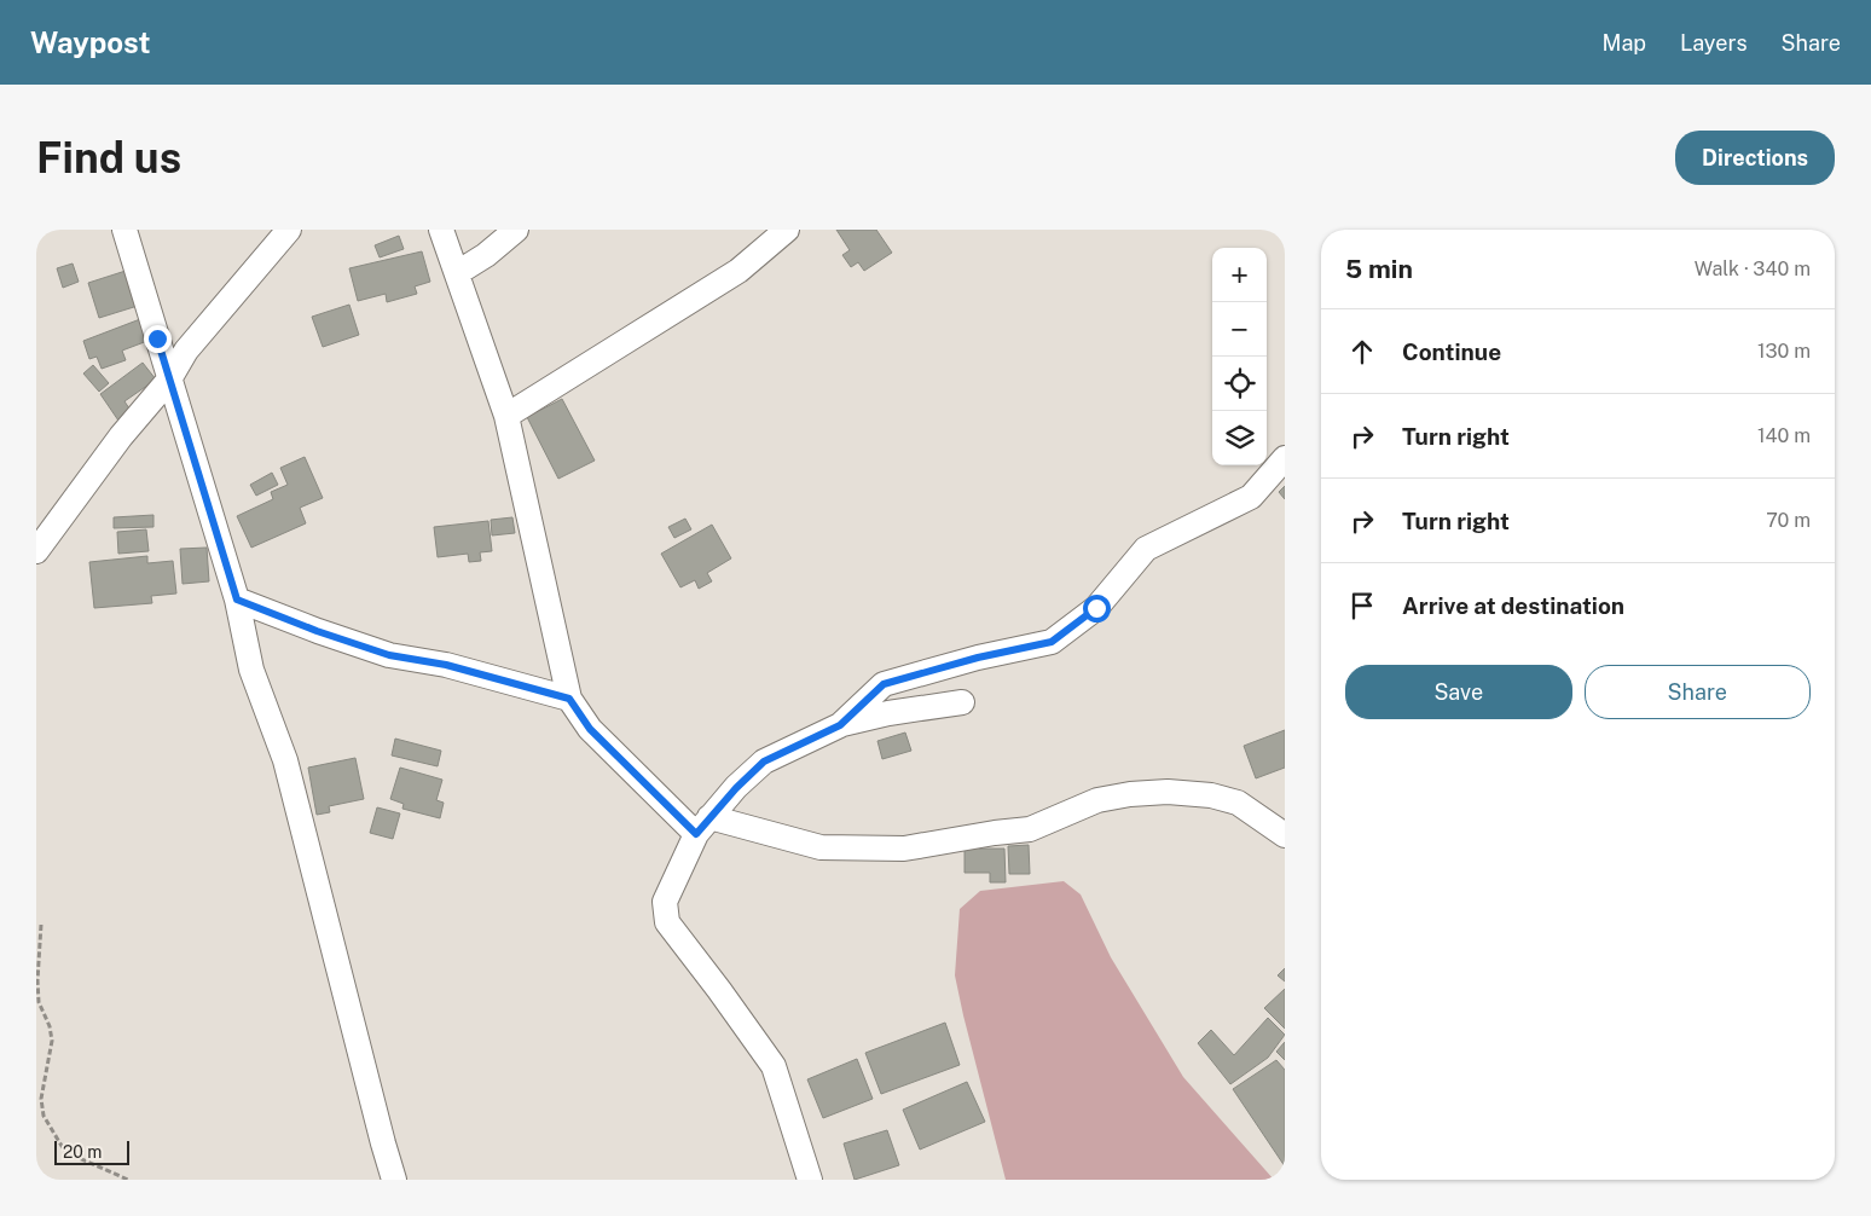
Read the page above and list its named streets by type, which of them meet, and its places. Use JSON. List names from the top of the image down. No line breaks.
{"scale_bar":"20 m","page":{"header":"Waypost","nav":["Map","Layers","Share"],"buttons":["Directions",["Save","Share"]],"title":"Find us","heading":["5 min","Walk · 340 m"],"map_buttons":["+","−"],"list":[["Continue","130 m"],["Turn right","140 m"],["Turn right","70 m"],"Arrive at destination"],"scale":"20 m"}}
